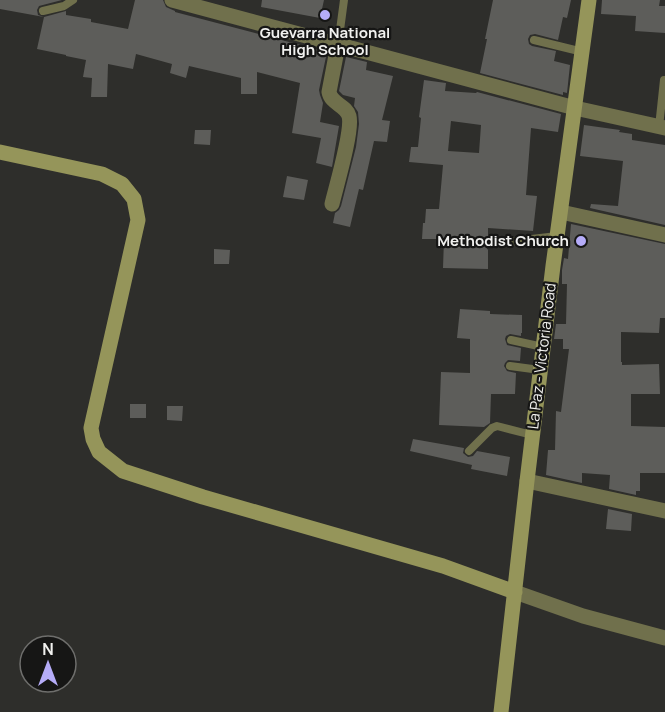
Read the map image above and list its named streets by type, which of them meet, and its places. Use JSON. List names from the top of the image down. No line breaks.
{"streets":{"street":["La Paz - Victoria Road"]},"places":["Guevarra National High School","Methodist Church"],"north":"top"}
